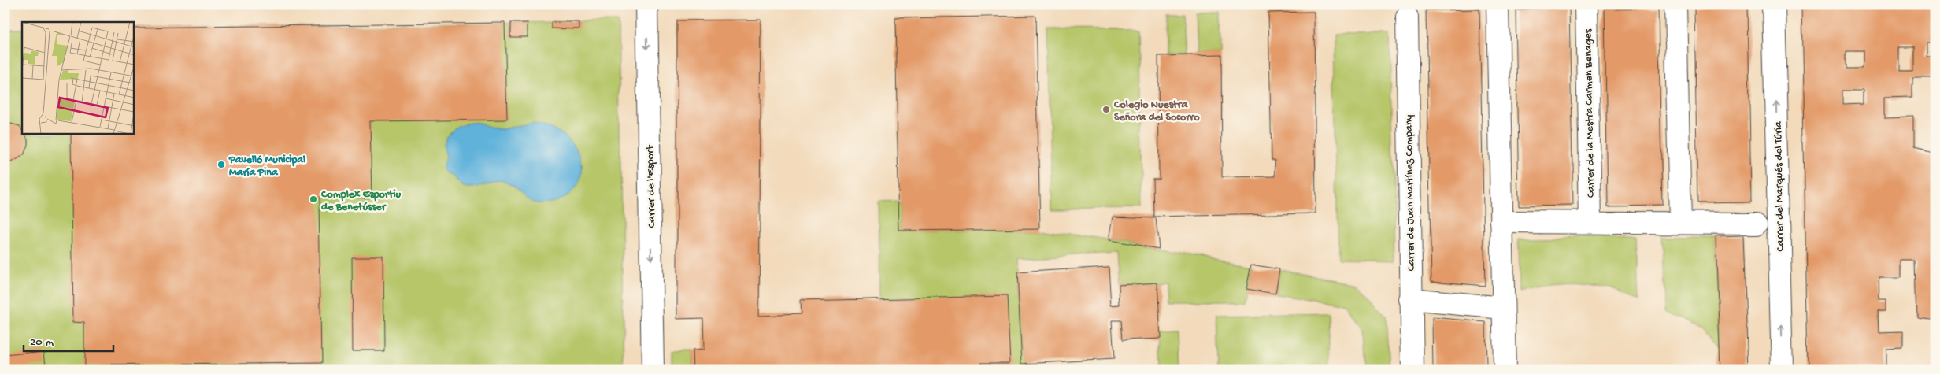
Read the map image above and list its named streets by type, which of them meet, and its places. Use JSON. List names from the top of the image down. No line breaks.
{"streets":{"street":["Carrer de la Mestra Carmen Benages","Carrer de l'Esport","Carrer del Marqués del Túria","Carrer de Juan Martínez Company"]},"one_way":["Carrer de l'Esport"],"places":["Colegio Nuestra Señora del Socorro","Pavelló Municipal María Pina","Complex Esportiu de Benetússer"],"scale_bar":"20 m"}
